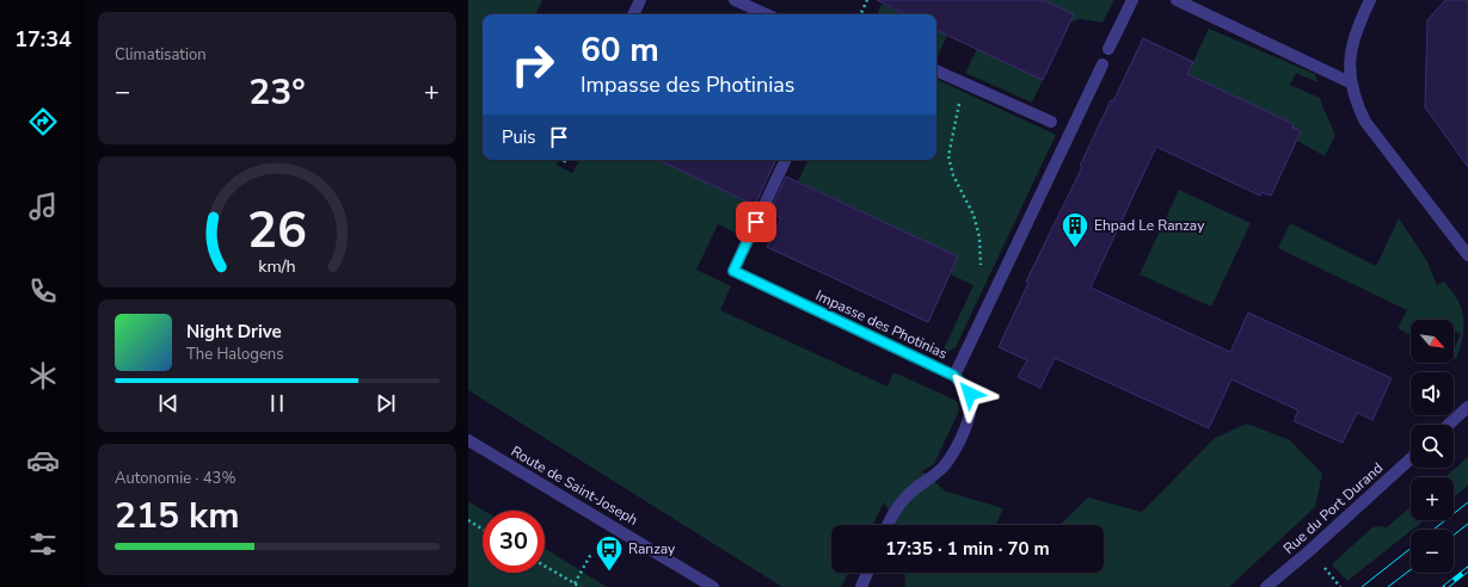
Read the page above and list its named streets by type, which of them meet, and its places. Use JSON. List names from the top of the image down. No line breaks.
{"streets":{"street":["Impasse des Photinias","Route de Saint-Joseph","Rue du Port Durand"]},"places":{"building":["Ehpad Le Ranzay"],"bus stop":["Ranzay"]},"north":"bottom right","page":{"tabs":"17:34","tile":["Climatisation",["Autonomie · 43%","215 km"]],"turn":["60 m","Impasse des Photinias"],"heat":["−","23°","+"],"then":"Puis","song":["Night Drive","The Halogens"],"map_buttons":["+","−"],"limit":"30","trip":"17:35 · 1 min · 70 m","gauge":["26","km/h"]}}
